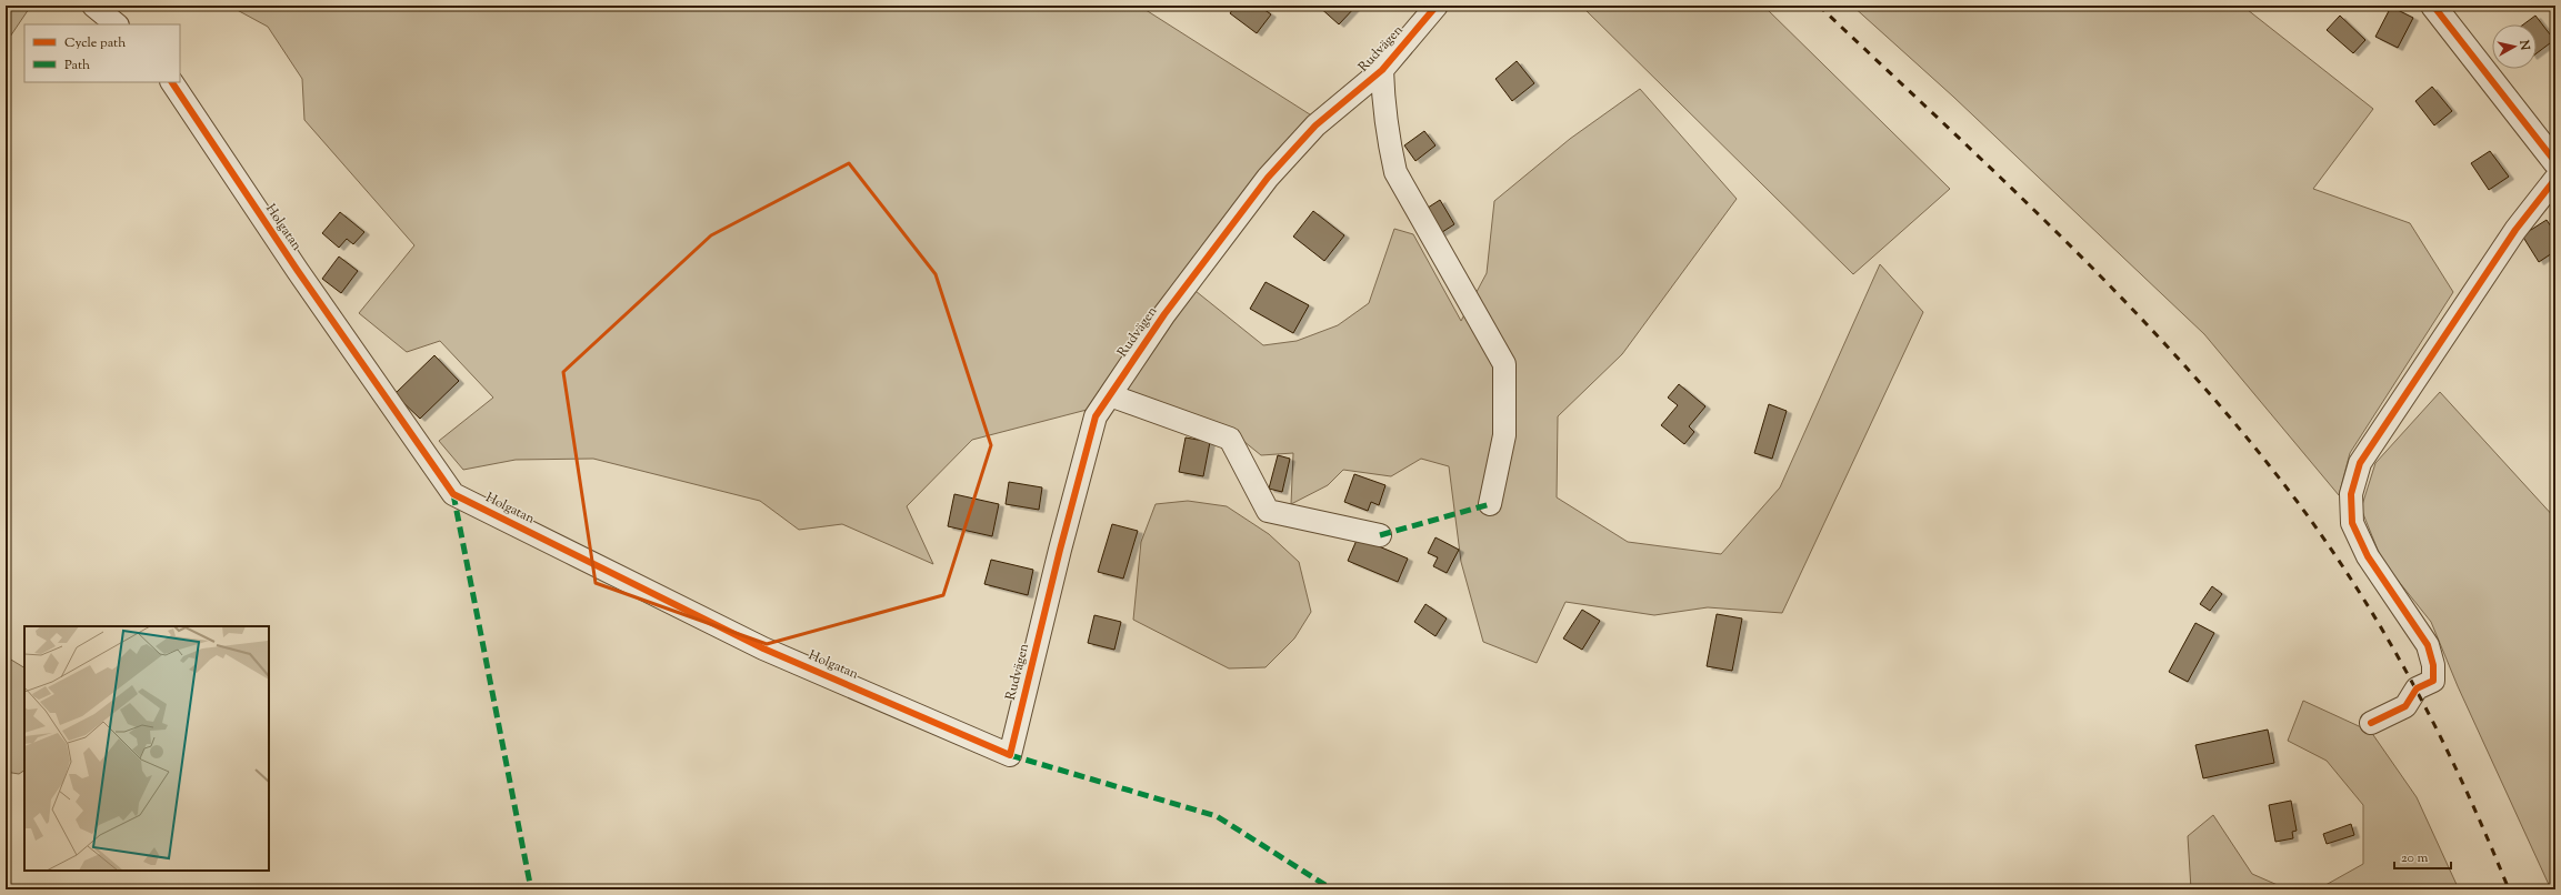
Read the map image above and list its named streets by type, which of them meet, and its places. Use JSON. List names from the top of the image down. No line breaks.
{"streets":{"street":["Rudvägen","Holgatan"]},"crossings":[["Rudvägen","Holgatan"]],"legend":["Cycle path","Path"],"scale_bar":"20 m","north":"right"}
